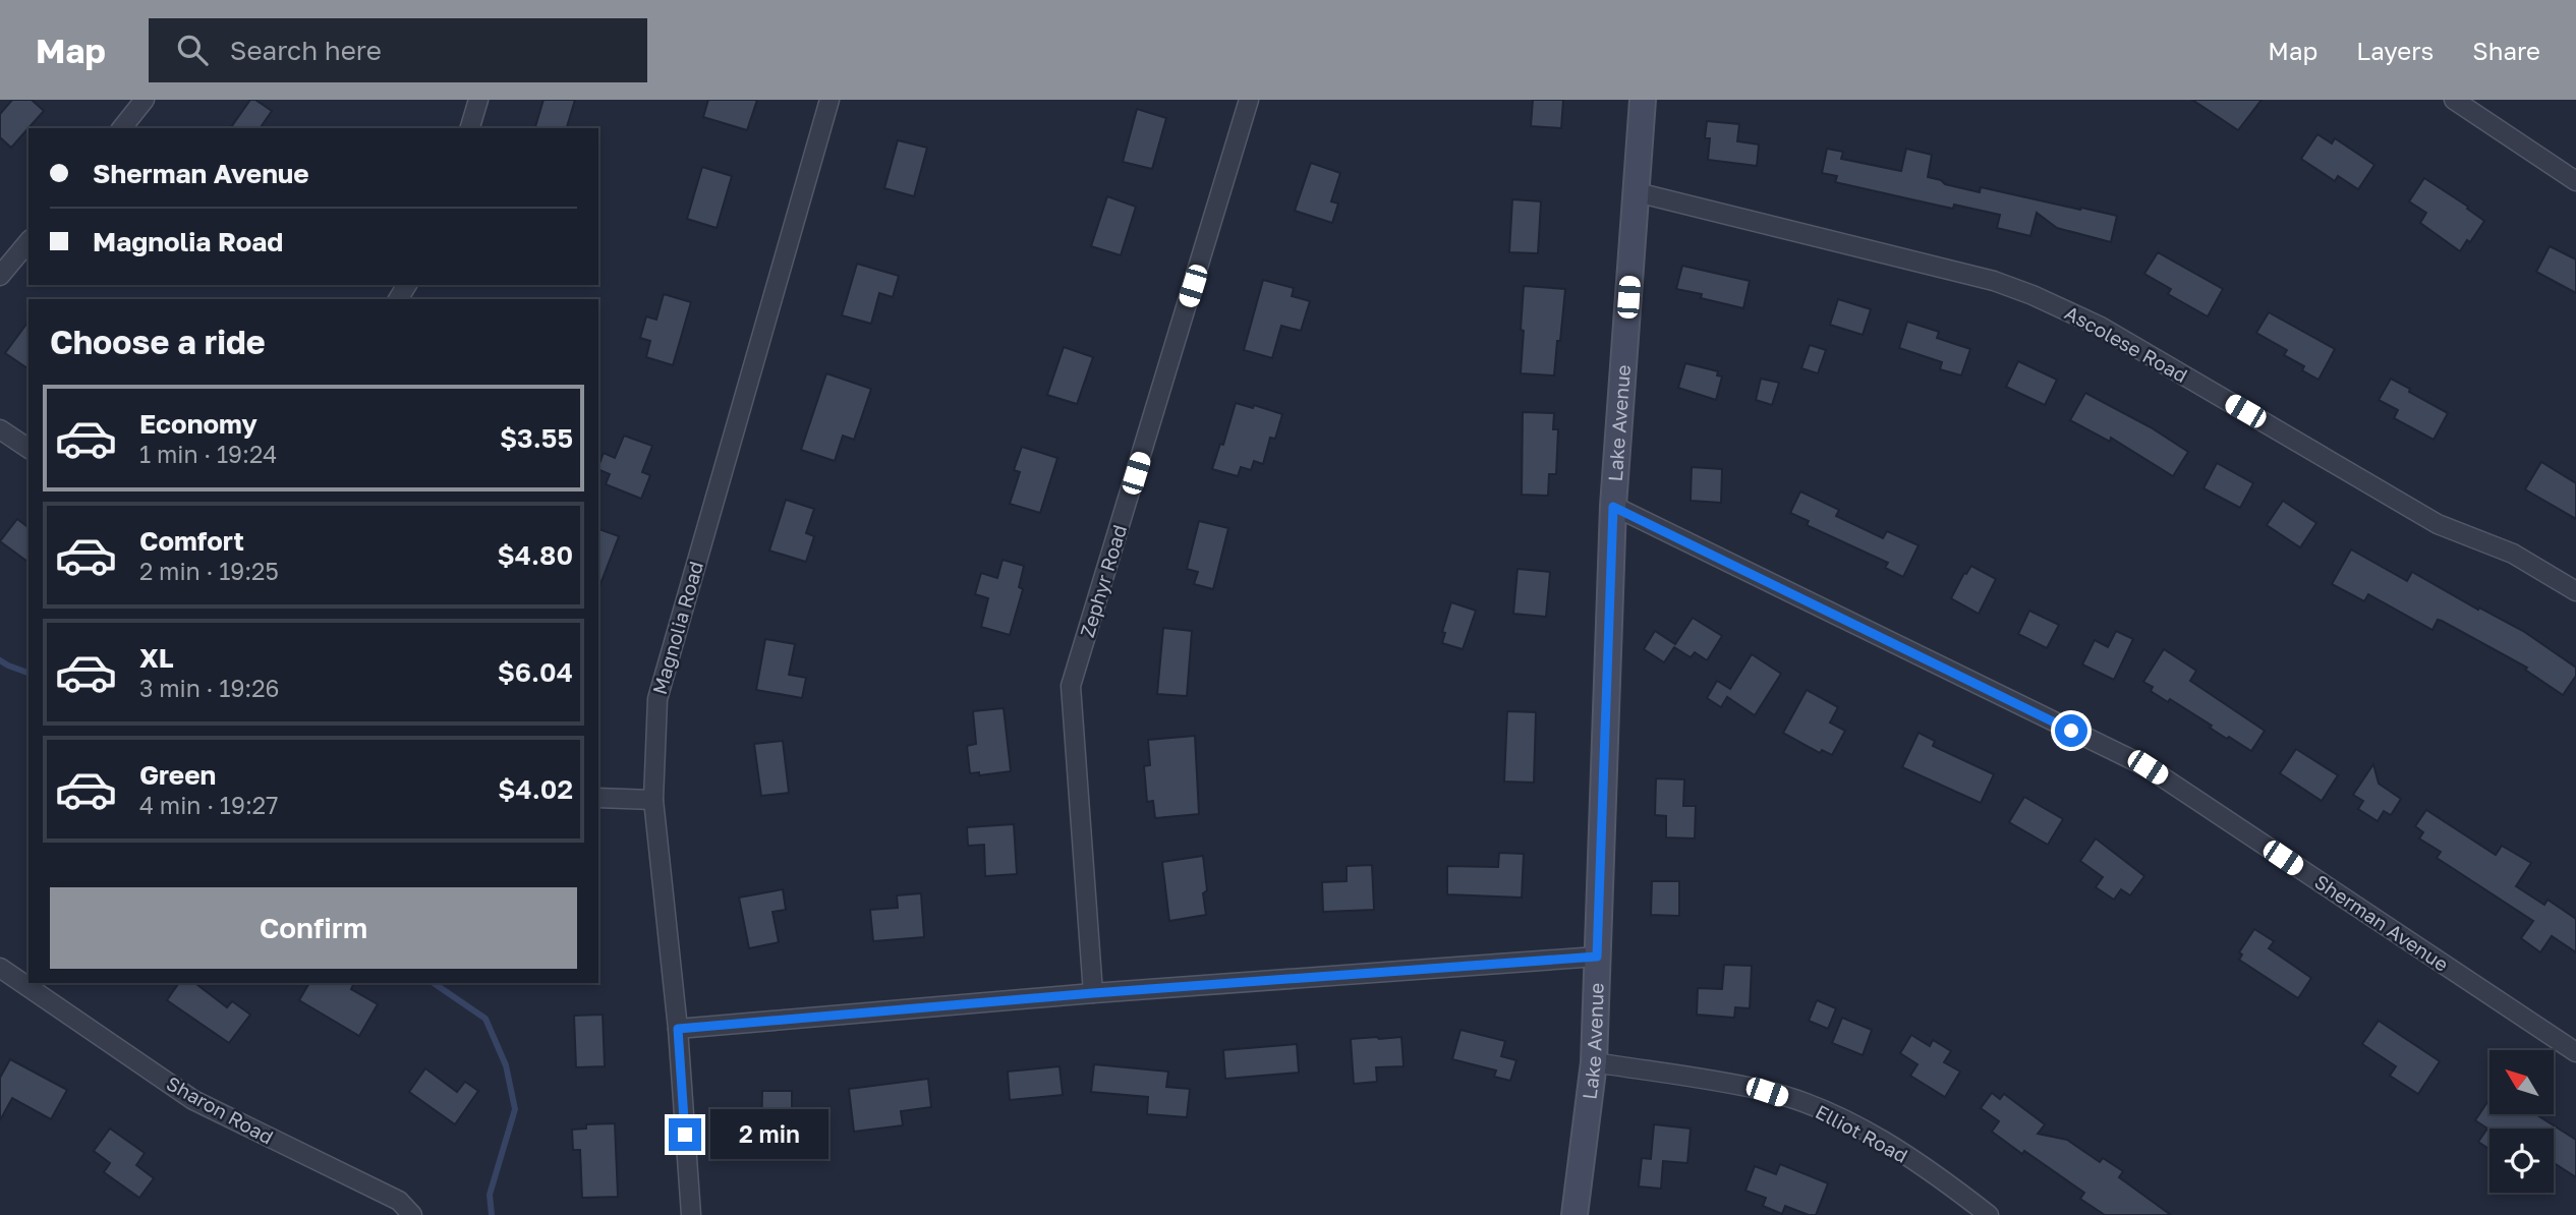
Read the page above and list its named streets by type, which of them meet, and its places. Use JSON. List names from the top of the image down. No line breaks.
{"streets":{"street":["Ascolese Road","Lake Avenue","Zephyr Road","Magnolia Road","Sherman Avenue","Sharon Road","Elliot Road"]},"crossings":[["Ascolese Road","Lake Avenue"],["Lake Avenue","Sherman Avenue"],["Lake Avenue","Elliot Road"]],"north":"top left","page":{"header":"Map","search":"Search here","nav":["Map","Layers","Share"],"banner":["Sherman Avenue","Magnolia Road"],"heading":"Choose a ride","list":[{"name":"Economy","note":"1 min · 19:24","value":"$3.55"},{"name":"Comfort","note":"2 min · 19:25","value":"$4.80"},{"name":"XL","note":"3 min · 19:26","value":"$6.04"},{"name":"Green","note":"4 min · 19:27","value":"$4.02"}],"buttons":"Confirm","bubble":"2 min"}}
